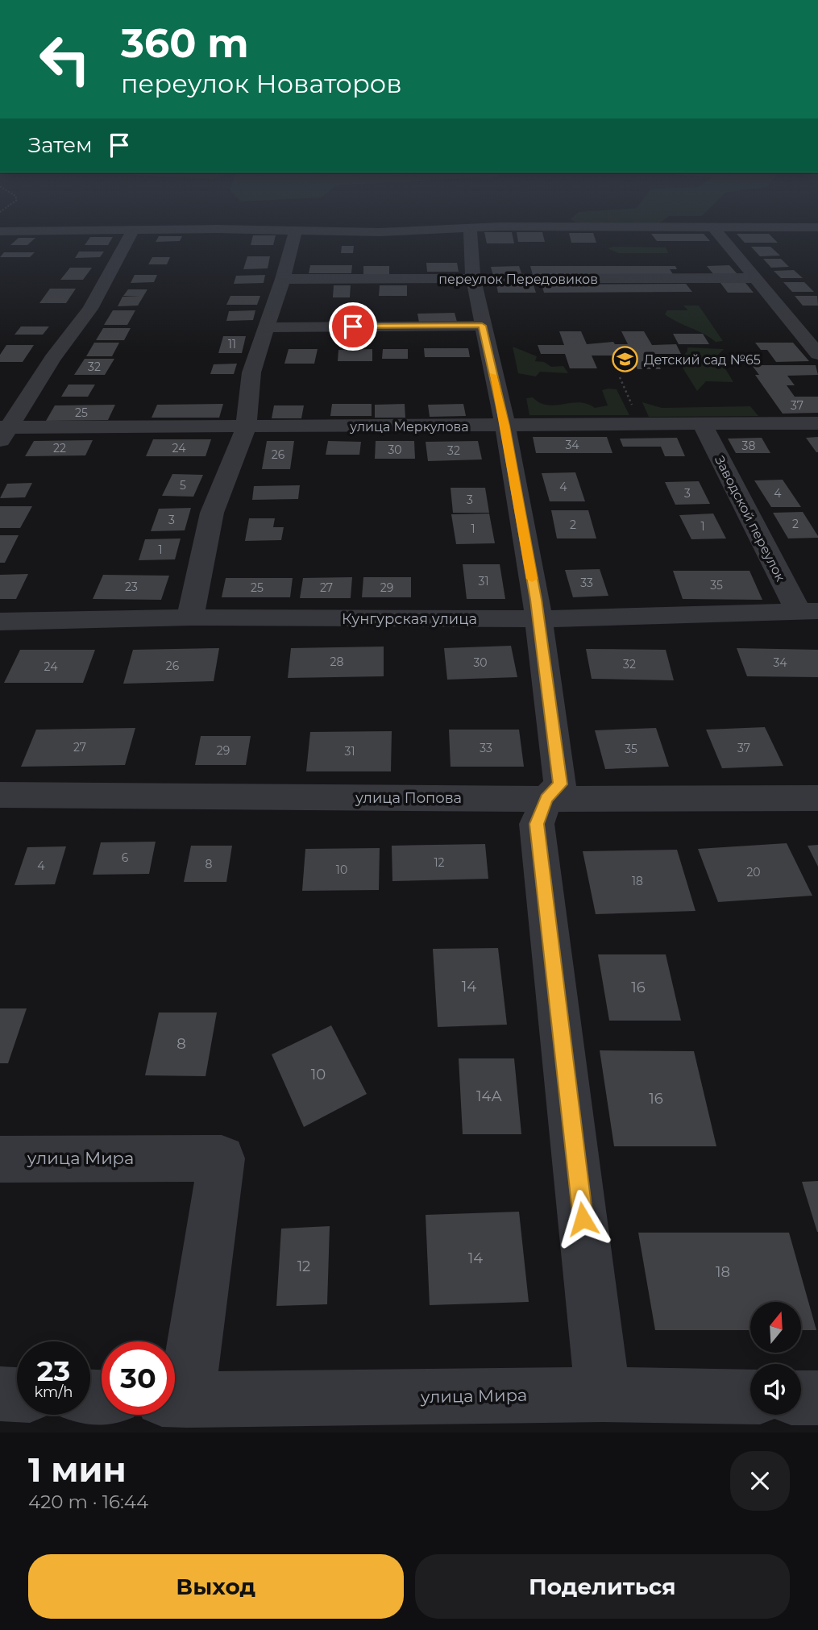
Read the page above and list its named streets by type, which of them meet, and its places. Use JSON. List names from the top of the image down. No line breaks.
{"streets":{"street":["переулок Передовиков","улица Меркулова","Заводской переулок","Кунгурская улица","улица Попова","улица Мира"]},"crossings":[["улица Меркулова","Заводской переулок"],["Заводской переулок","Кунгурская улица"]],"places":{"school or university":["Детский сад №65"]},"house_numbers":["11","32","37","25","34","38","22","24","30","32","26","5","4","3","4","3","3","2","2","1","1","1","31","33","35","23","25","27","29","28","30","34","32","26","24","27","33","37","35","29","31","6","12","8","4","10","20","18","14","16","8","10","14А","16","14","12","18"],"north":"top","page":{"turn":["360 m","переулок Новаторов"],"then":"Затем","speed":"23 km/h","limit":"30","heading":["1 мин","420 m · 16:44"],"buttons":["Выход","Поделиться"]}}
